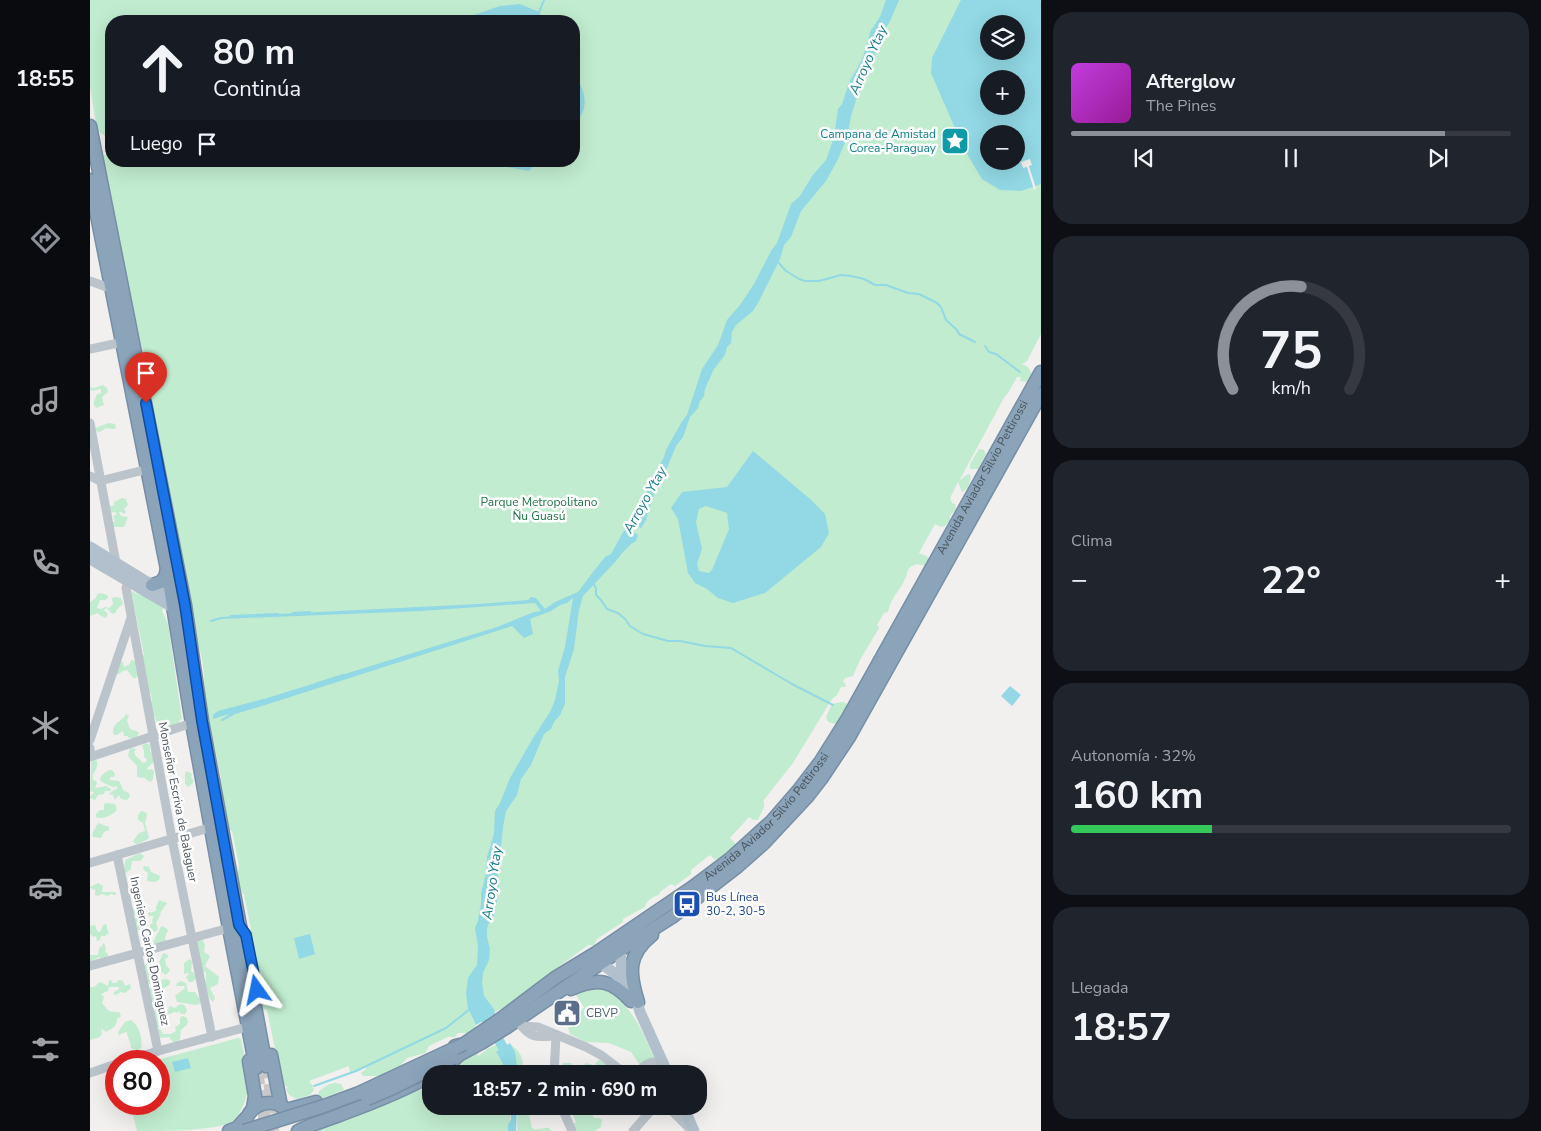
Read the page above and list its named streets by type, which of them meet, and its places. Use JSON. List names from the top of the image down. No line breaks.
{"streets":{"highway":["Avenida Aviador Silvio Pettirossi"],"street":["Monseñor Escriva de Balaguer","Ingeniero Carlos Dominguez"]},"water":["Arroyo Ytay"],"parks":["Parque Metropolitano Ñu Guasú"],"places":{"place":["Campana de Amistad Corea-Paraguay"],"bus stop":["Bus Línea 30-2, 30-5"],"public building":["CBVP"]},"page":{"tabs":"18:55","map_buttons":["+","−"],"turn":["80 m","Continúa"],"song":["Afterglow","The Pines"],"then":"Luego","tile":["Clima",["Autonomía · 32%","160 km"],["Llegada","18:57"]],"heat":["−","22°","+"],"limit":"80","trip":"18:57 · 2 min · 690 m","gauge":["75","km/h"]}}
